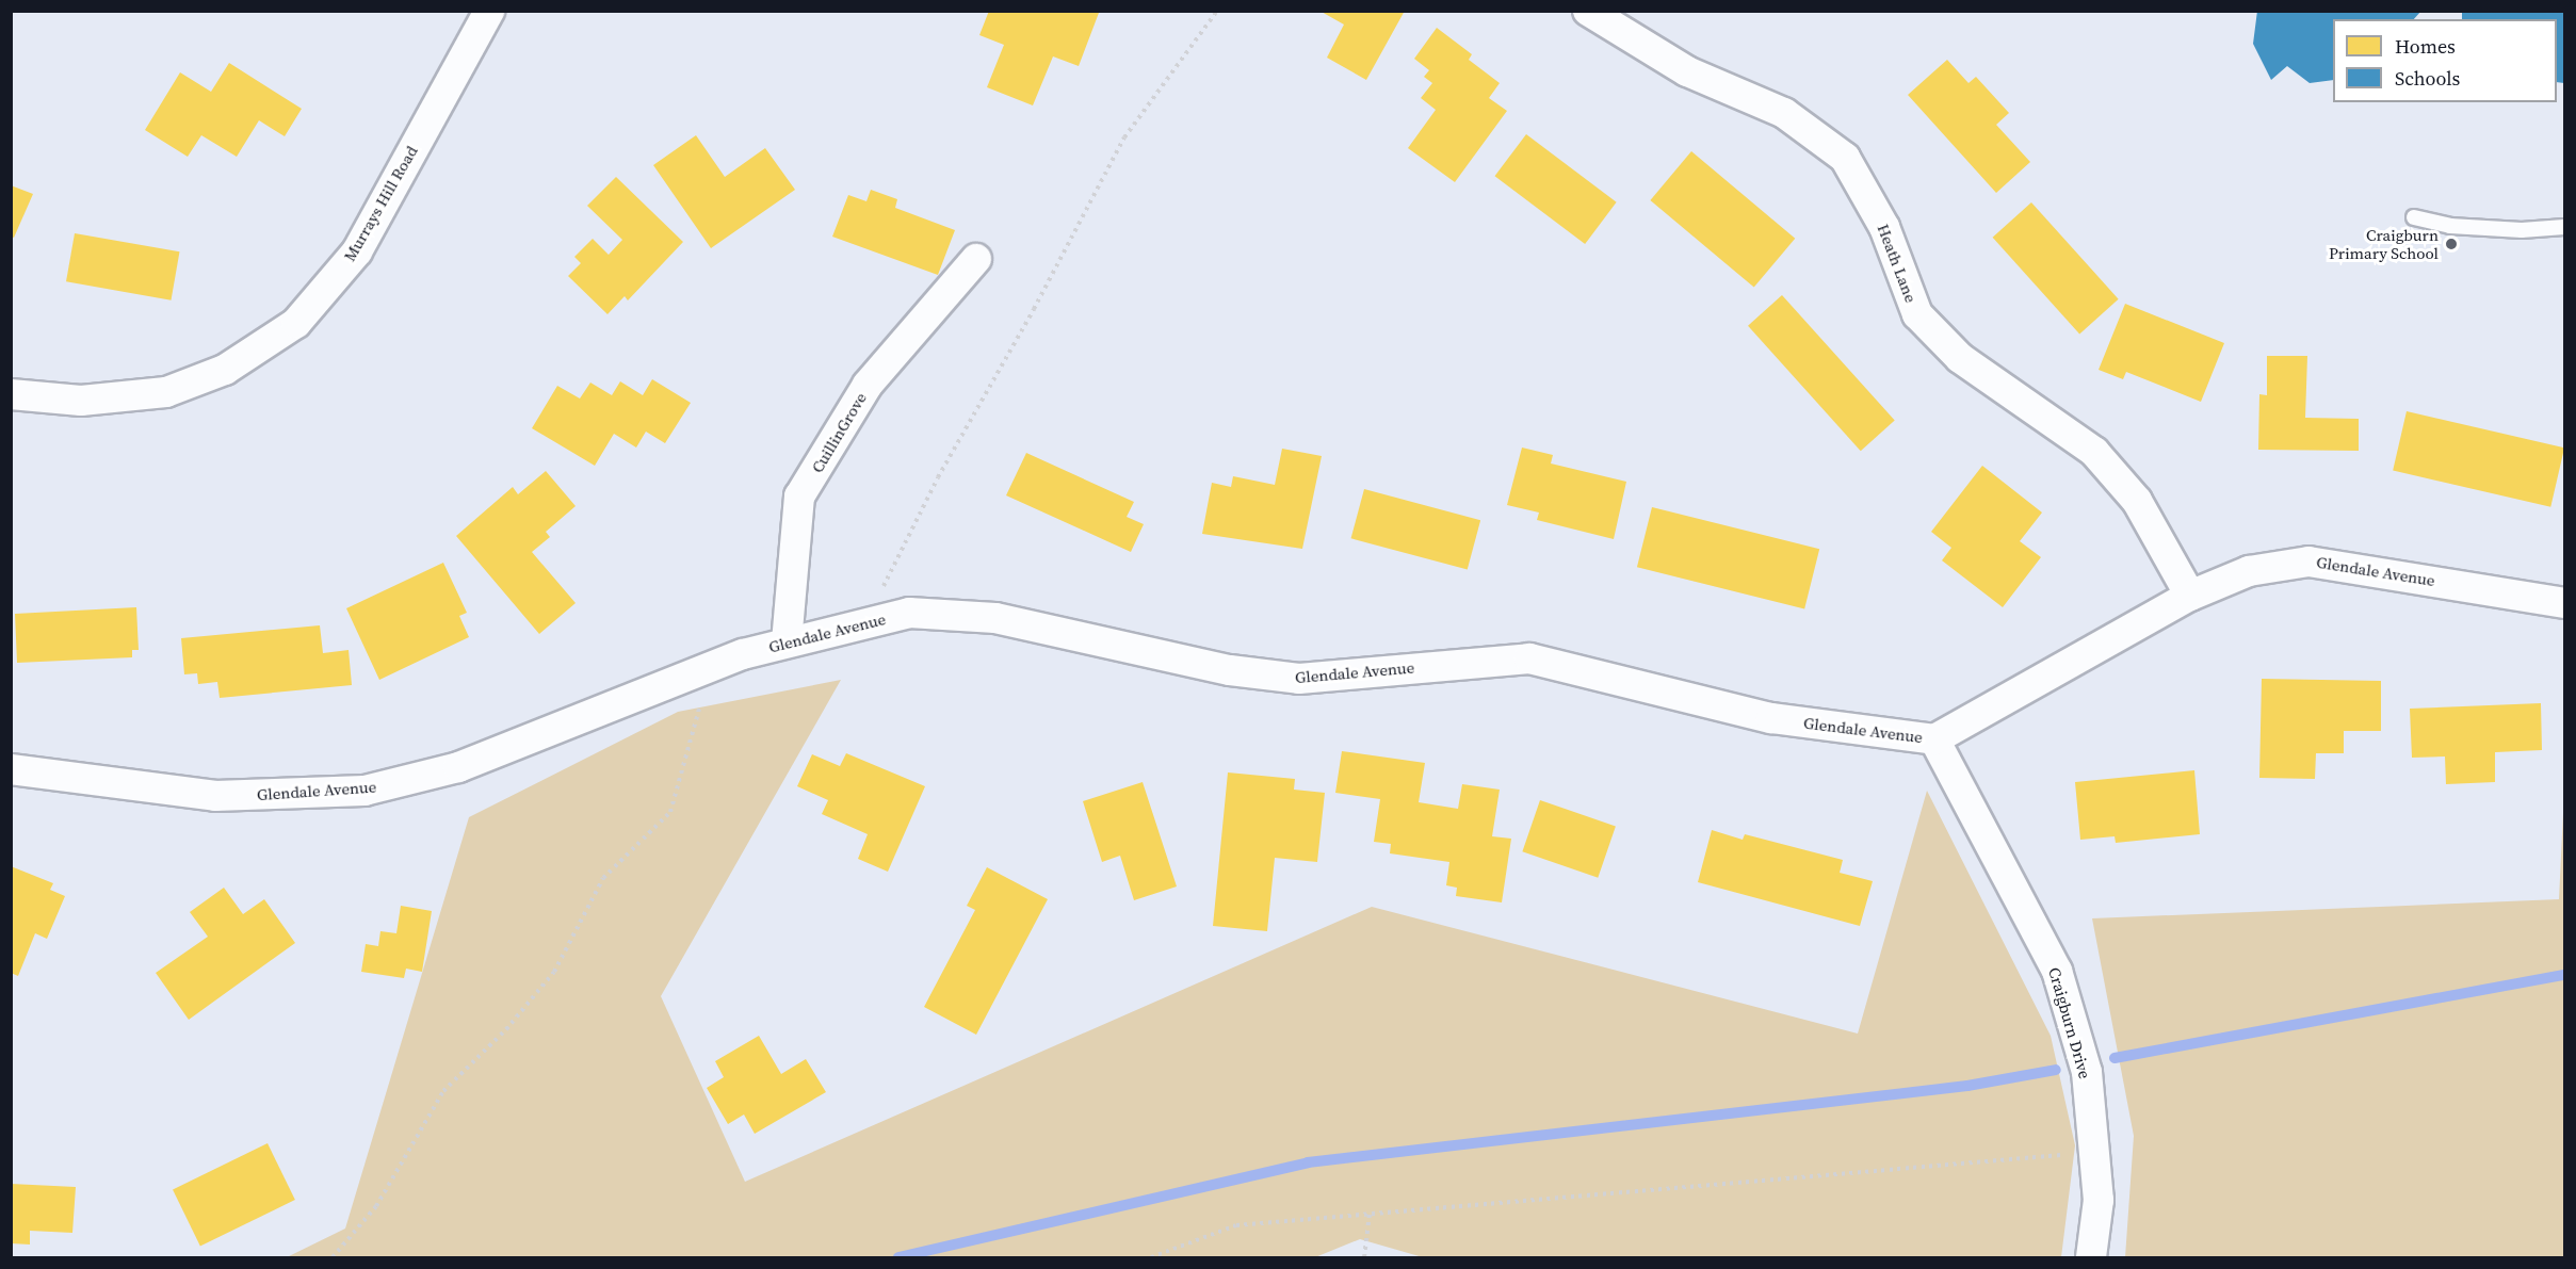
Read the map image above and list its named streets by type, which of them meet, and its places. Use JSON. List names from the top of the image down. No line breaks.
{"streets":{"street":["Murrays Hill Road","Heath Lane","CuillinGrove","Glendale Avenue","Craigburn Drive"]},"crossings":[["Heath Lane","Glendale Avenue"],["CuillinGrove","Glendale Avenue"],["Glendale Avenue","Craigburn Drive"]],"places":["Craigburn Primary School"],"legend":["Homes","Schools"]}
